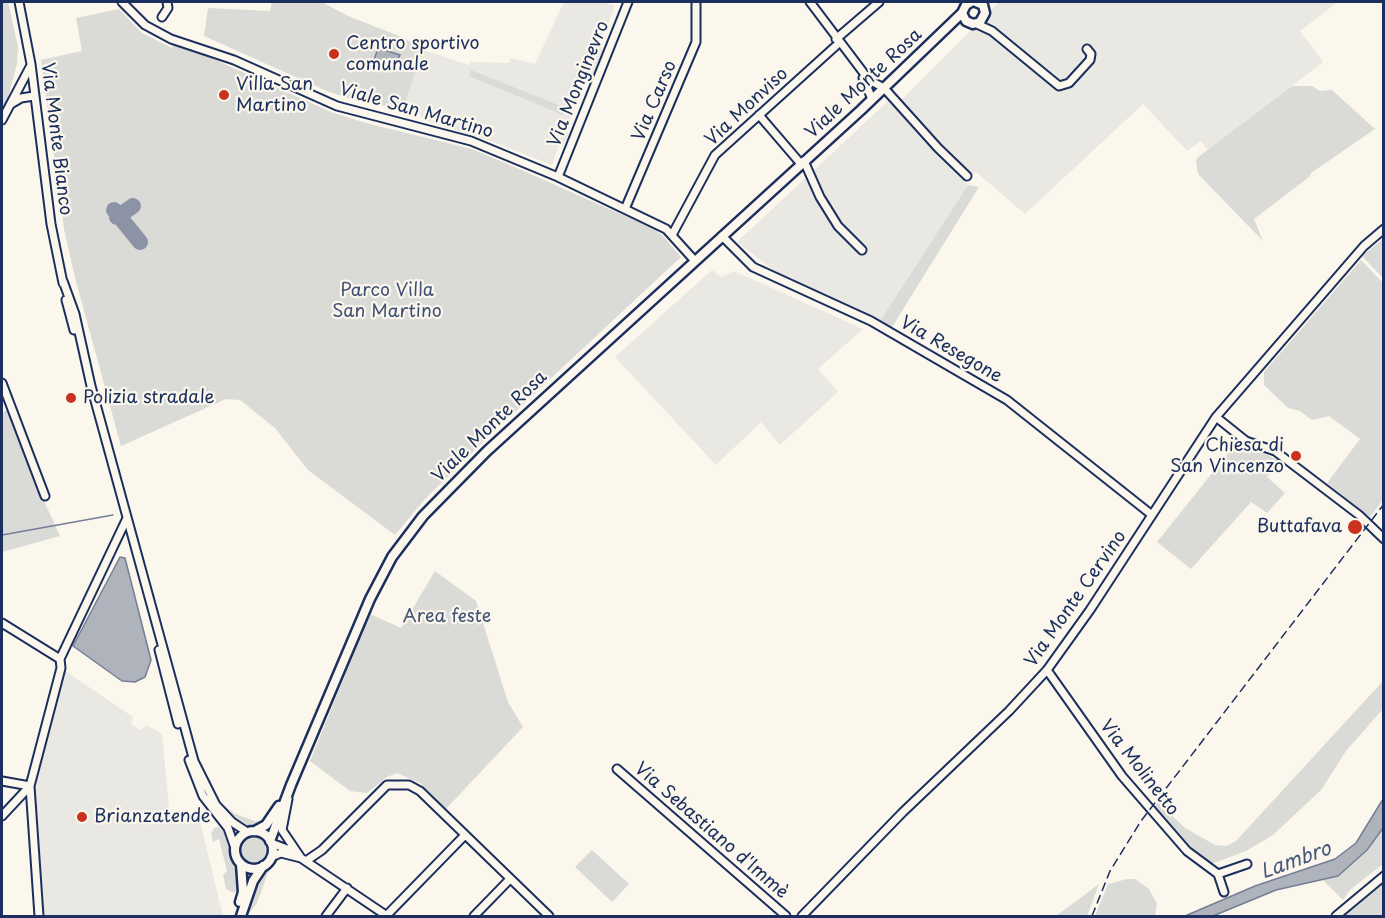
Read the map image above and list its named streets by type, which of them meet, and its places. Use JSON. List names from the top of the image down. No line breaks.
{"streets":{"main road":["Viale Monte Rosa"],"street":["Via Monginevro","Via Carso","Via Monviso","Viale San Martino","Via Monte Bianco","Via Resegone","Via Monte Cervino","Via Molinetto","Via Sebastiano d'Immè"]},"crossings":[["Via Monginevro","Viale San Martino"],["Viale Monte Rosa","Viale San Martino"],["Viale Monte Rosa","Via Monte Bianco"],["Viale Monte Rosa","Via Resegone"],["Via Carso","Viale San Martino"],["Via Monviso","Viale San Martino"],["Via Resegone","Via Monte Cervino"],["Via Monte Cervino","Via Molinetto"]],"water":["Lambro"],"parks":["Parco Villa San Martino","Area feste"],"places":["Centro sportivo comunale","Villa San Martino","Polizia stradale","Chiesa di San Vincenzo","Buttafava","Brianzatende"]}
